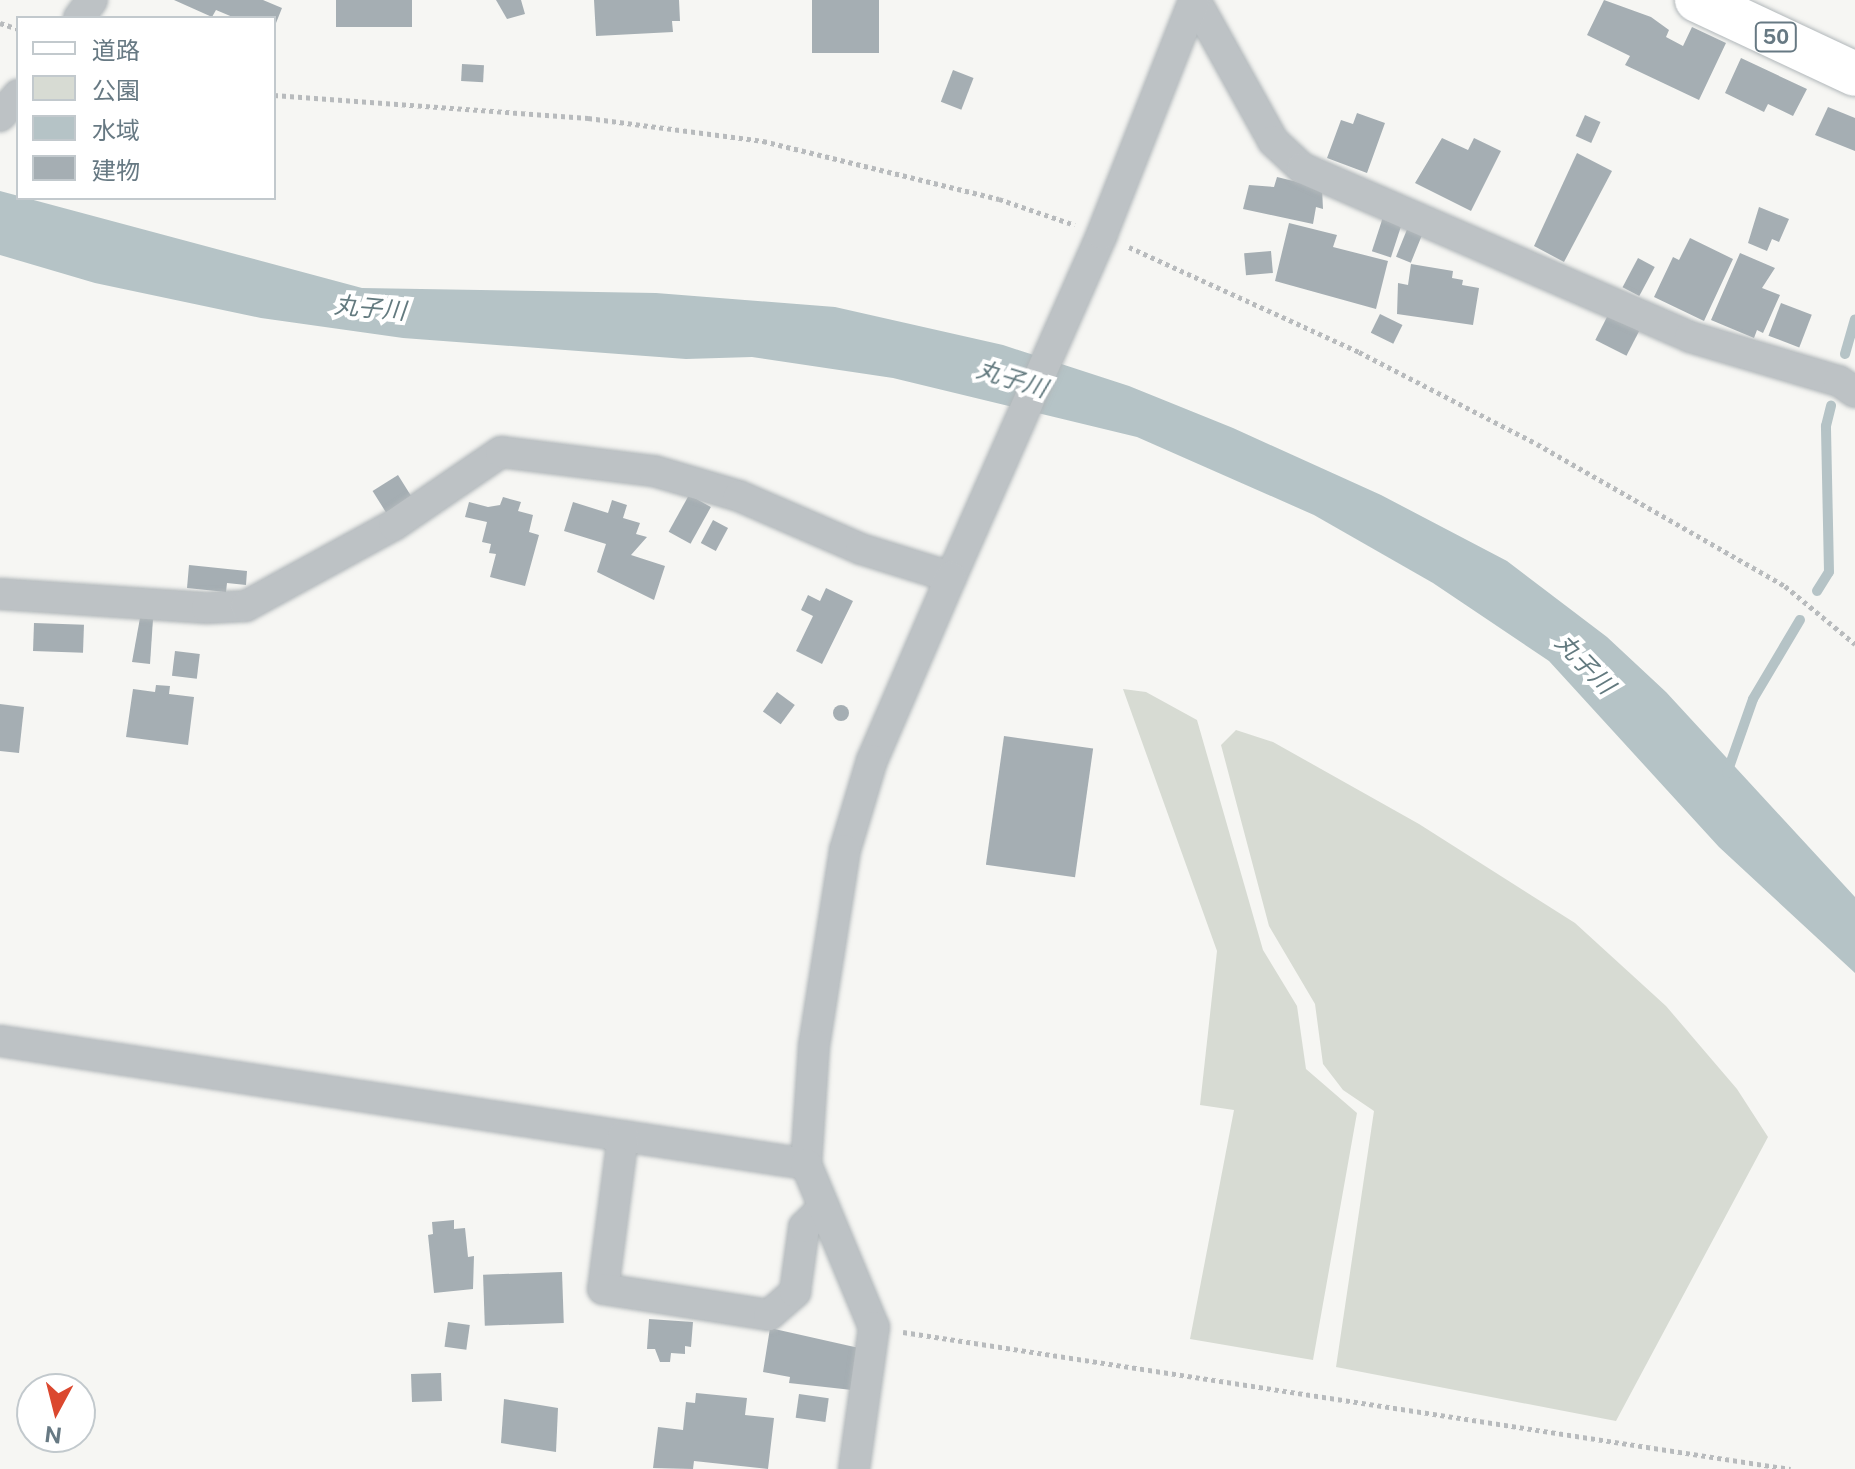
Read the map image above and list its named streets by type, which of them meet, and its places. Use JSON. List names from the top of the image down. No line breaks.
{"streets":{"main road":["50"]},"water":["丸子川"],"legend":["道路","公園","水域","建物"],"north":"bottom"}
